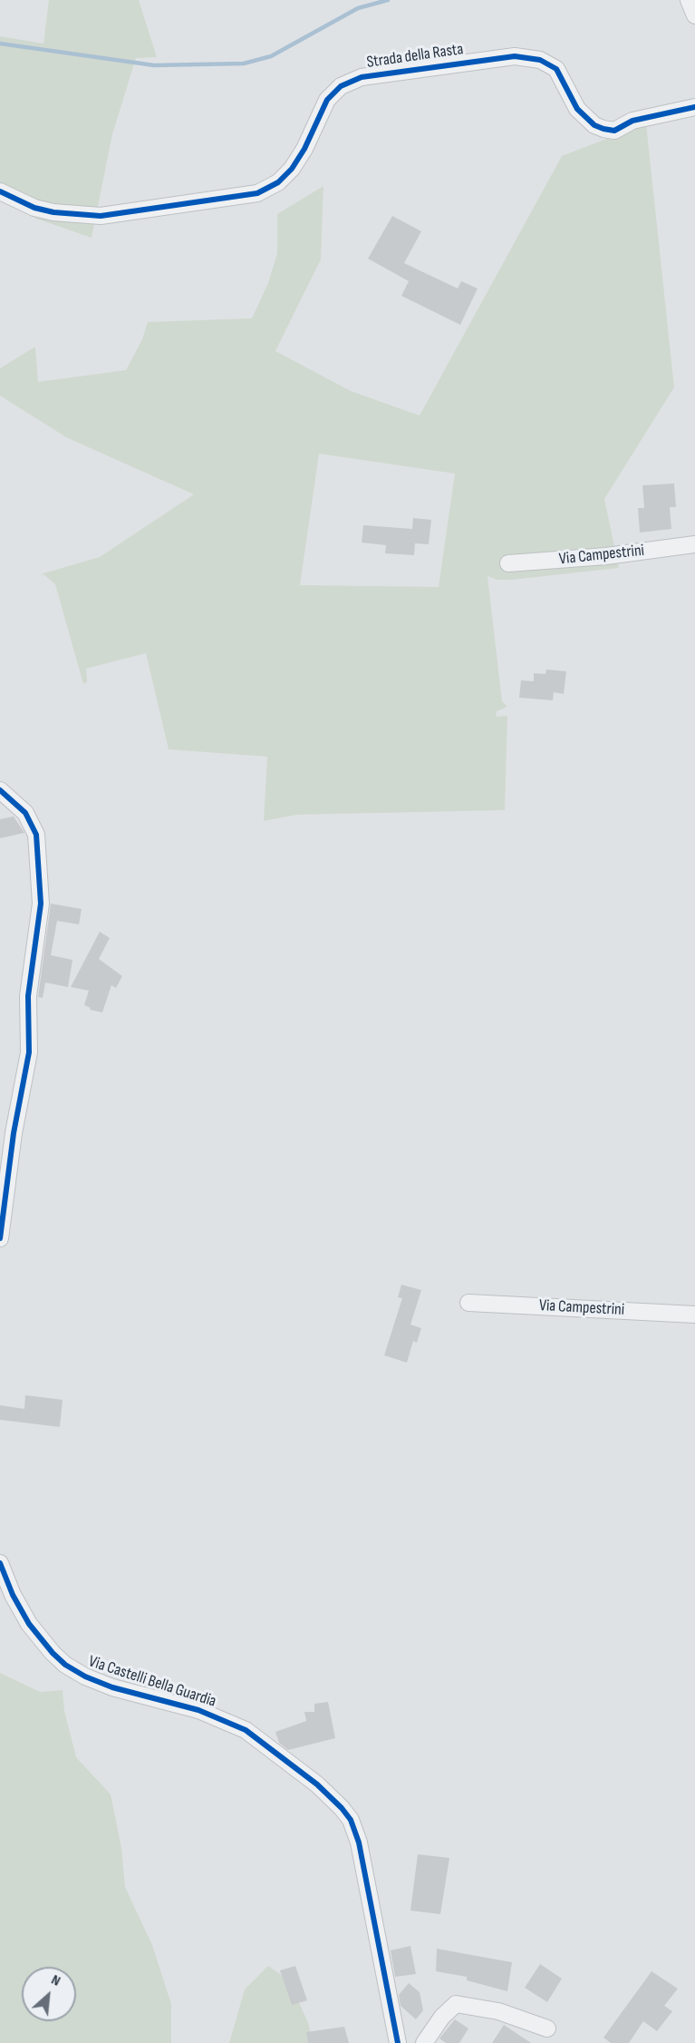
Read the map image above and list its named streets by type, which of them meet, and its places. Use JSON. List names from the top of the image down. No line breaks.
{"streets":{"street":["Strada della Rasta","Via Campestrini","Via Castelli Bella Guardia"]},"north":"top right"}
